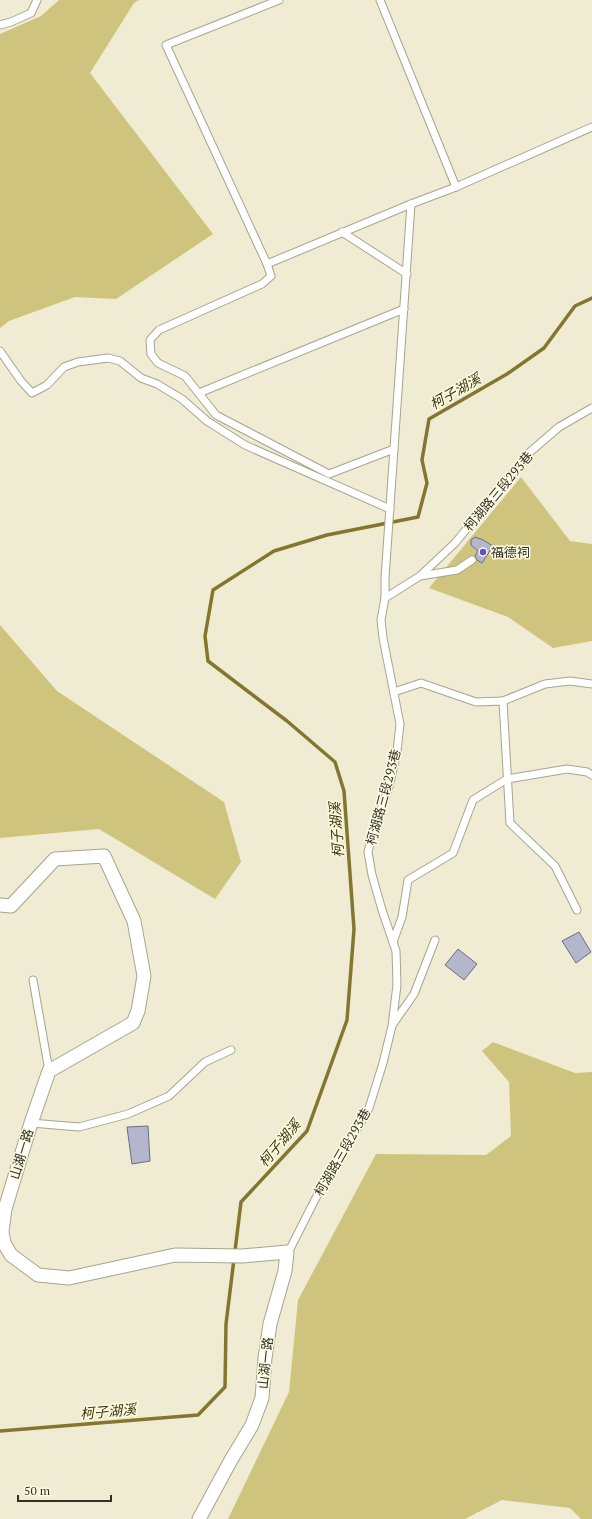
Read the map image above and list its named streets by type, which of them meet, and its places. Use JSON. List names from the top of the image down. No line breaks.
{"streets":{"street":["山湖一路"],"lane":["柯湖路三段293巷"]},"crossings":[["柯湖路三段293巷","山湖一路"]],"water":["柯子湖溪"],"places":["福德祠"],"scale_bar":"50 m"}
